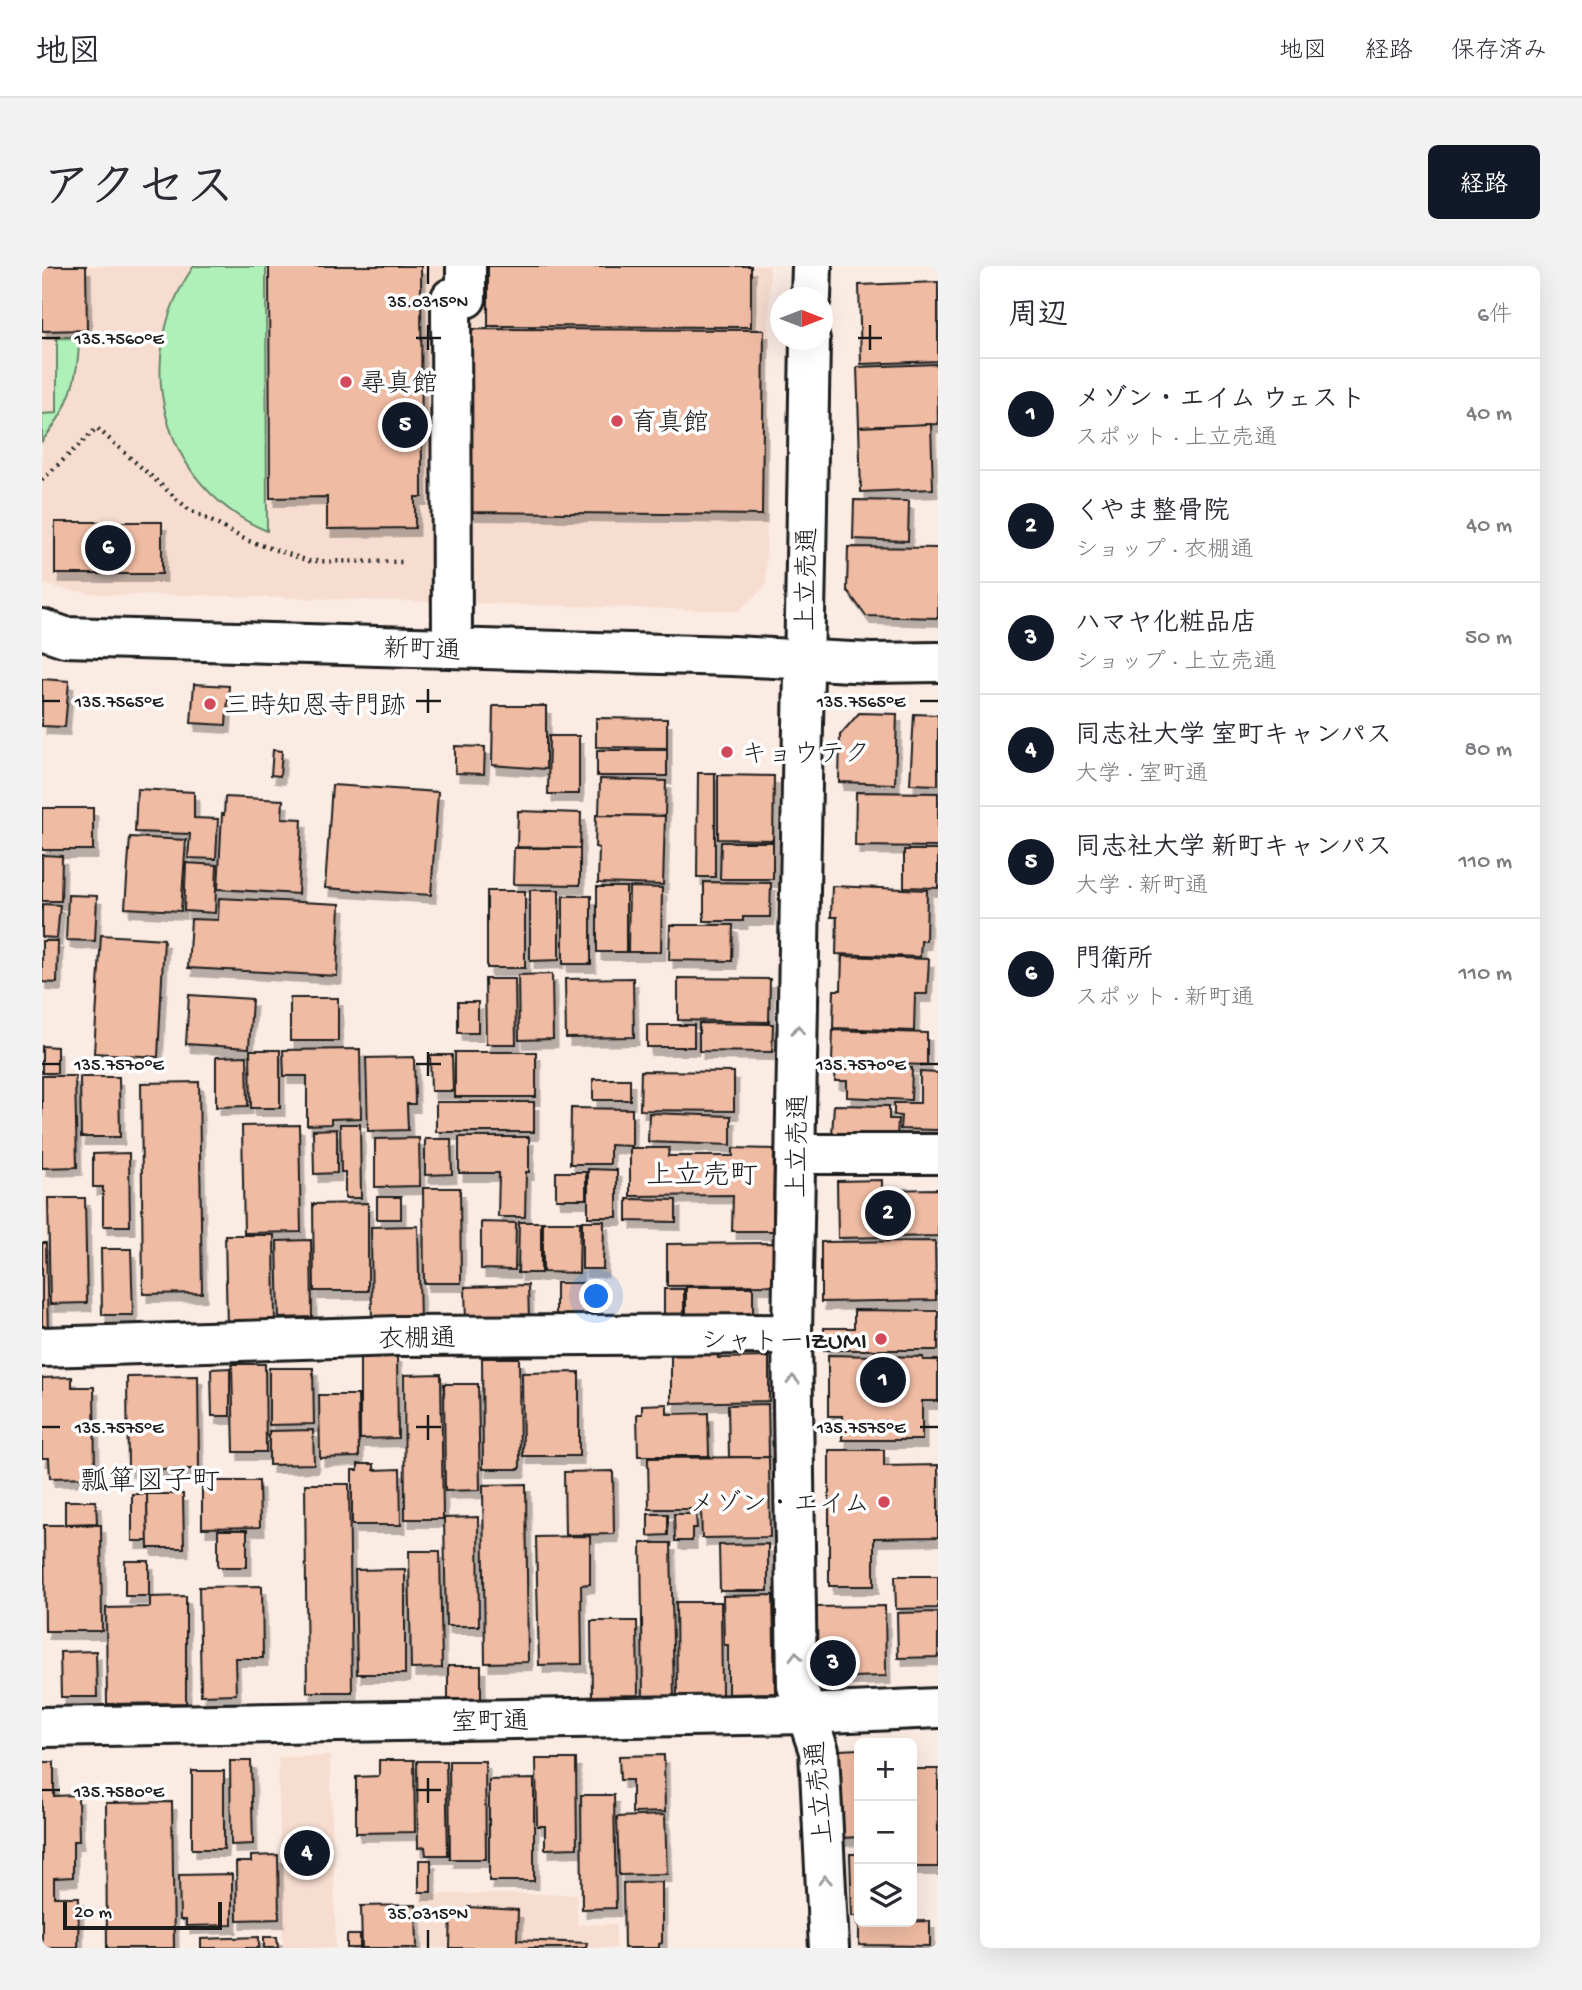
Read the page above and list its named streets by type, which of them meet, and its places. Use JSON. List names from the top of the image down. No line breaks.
{"streets":{"street":["上立売通","新町通","衣棚通","室町通"]},"crossings":[["上立売通","新町通"],["上立売通","衣棚通"],["上立売通","室町通"]],"one_way":["上立売通"],"districts":["上立売町","瓢箪図子町"],"places":["尋真館","育真館","三時知恩寺門跡","キョウテク","シャトーIZUMI","メゾン・エイム"],"scale_bar":"20 m","north":"right","page":{"header":"地図","nav":["地図","経路","保存済み"],"title":"アクセス","buttons":"経路","heading":["周辺","6件"],"list":[{"mark":"1","name":"メゾン・エイム ウェスト","note":"スポット · 上立売通","value":"40 m"},{"mark":"2","name":"くやま整骨院","note":"ショップ · 衣棚通","value":"40 m"},{"mark":"3","name":"ハマヤ化粧品店","note":"ショップ · 上立売通","value":"50 m"},{"mark":"4","name":"同志社大学 室町キャンパス","note":"大学 · 室町通","value":"80 m"},{"mark":"5","name":"同志社大学 新町キャンパス","note":"大学 · 新町通","value":"110 m"},{"mark":"6","name":"門衛所","note":"スポット · 新町通","value":"110 m"}],"pins":["5","6","2","1","3","4"],"map_buttons":["+","−"],"scale":"20 m"},"coordinates":["35.0315°N","135.7560°E","135.7565°E","135.7570°E","135.7575°E","135.7580°E"]}
